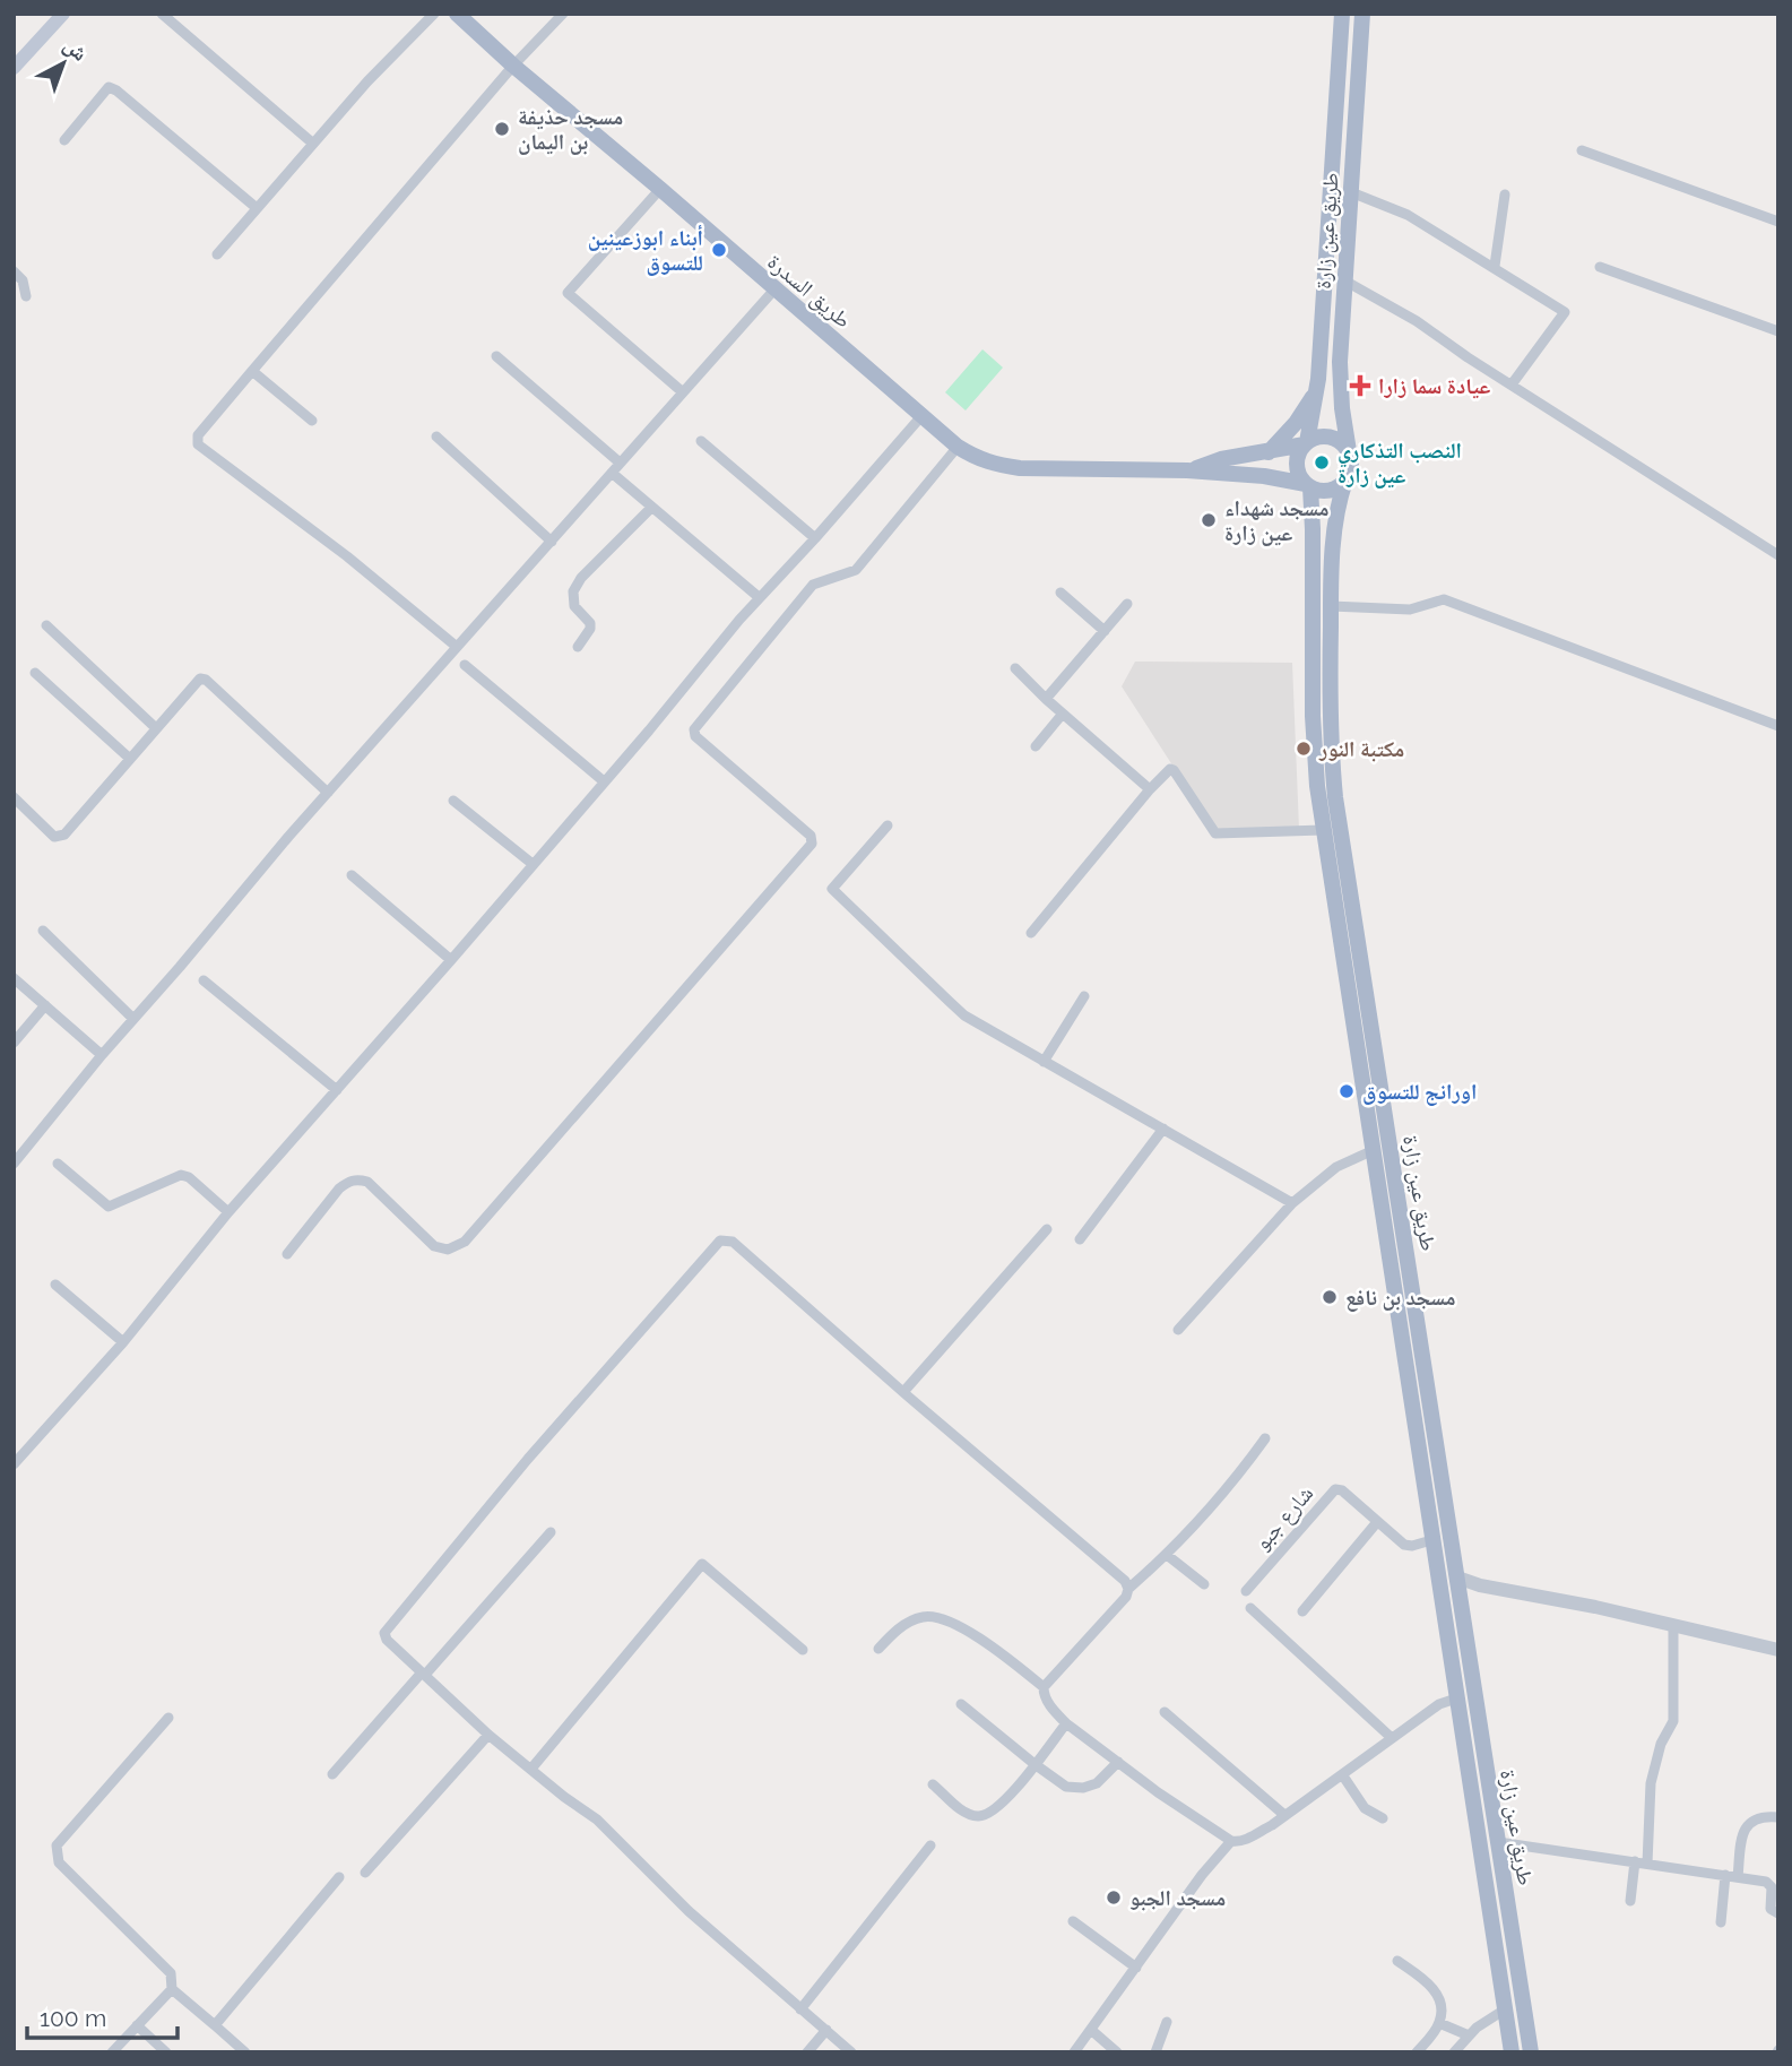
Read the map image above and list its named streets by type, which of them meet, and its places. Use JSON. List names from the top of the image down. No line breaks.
{"streets":{"main road":["طريق عين زارة","طريق السدرة"],"street":["شارع جبو"]},"crossings":[["طريق عين زارة","شارع جبو"]],"places":{"other":["مسجد حذيفة بن اليمان","أبناء ابوزعينين للتسوق","النصب التذكاري عين زارة","مسجد شهداء عين زارة","مكتبة النور","اورانج للتسوق","مسجد بن نافع","مسجد الجبو"],"health":["عيادة سما زارا"]},"scale_bar":"100 m","north":"top right"}
